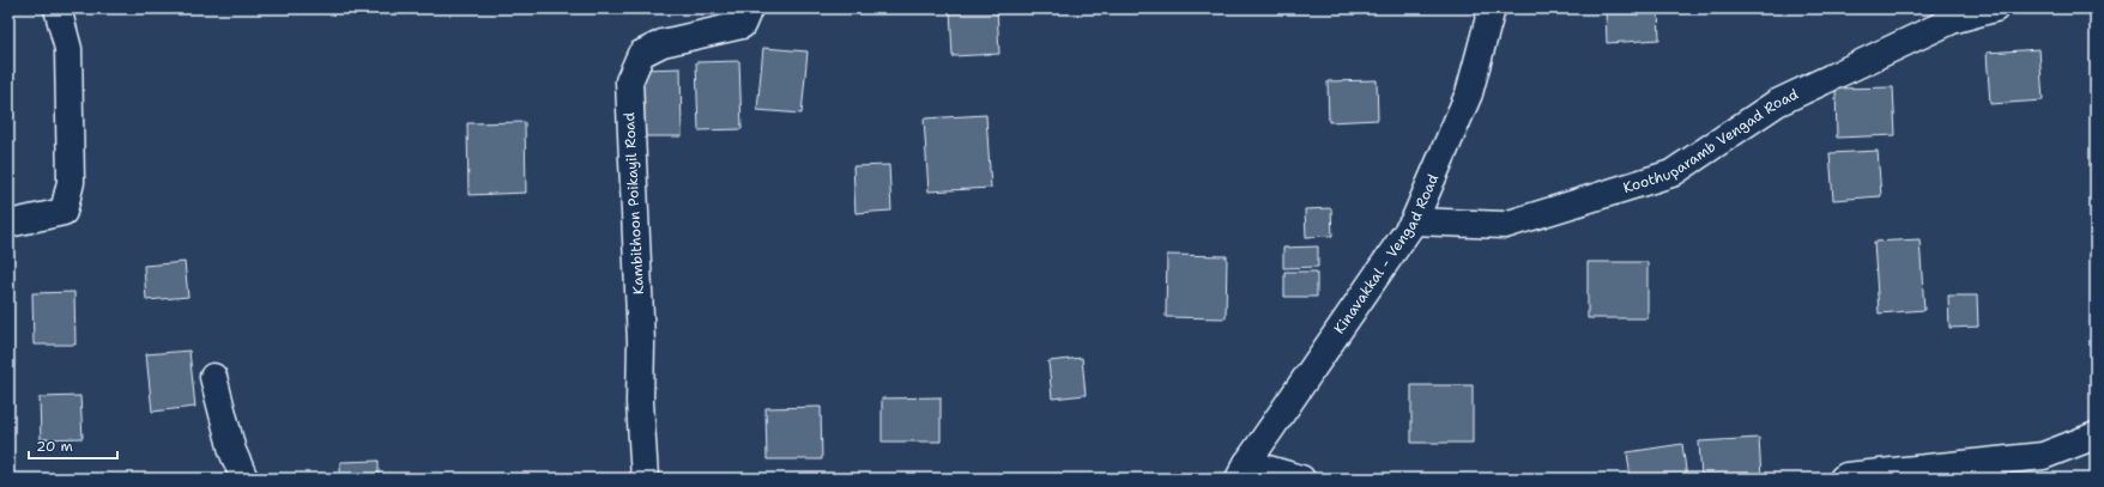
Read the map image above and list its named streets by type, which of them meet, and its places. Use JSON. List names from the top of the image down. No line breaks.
{"streets":{"street":["Koothuparamb Vengad Road","Kambithoon Poikayil Road","Kinavakkal - Vengad Road"]},"crossings":[["Koothuparamb Vengad Road","Kinavakkal - Vengad Road"]],"scale_bar":"20 m"}
